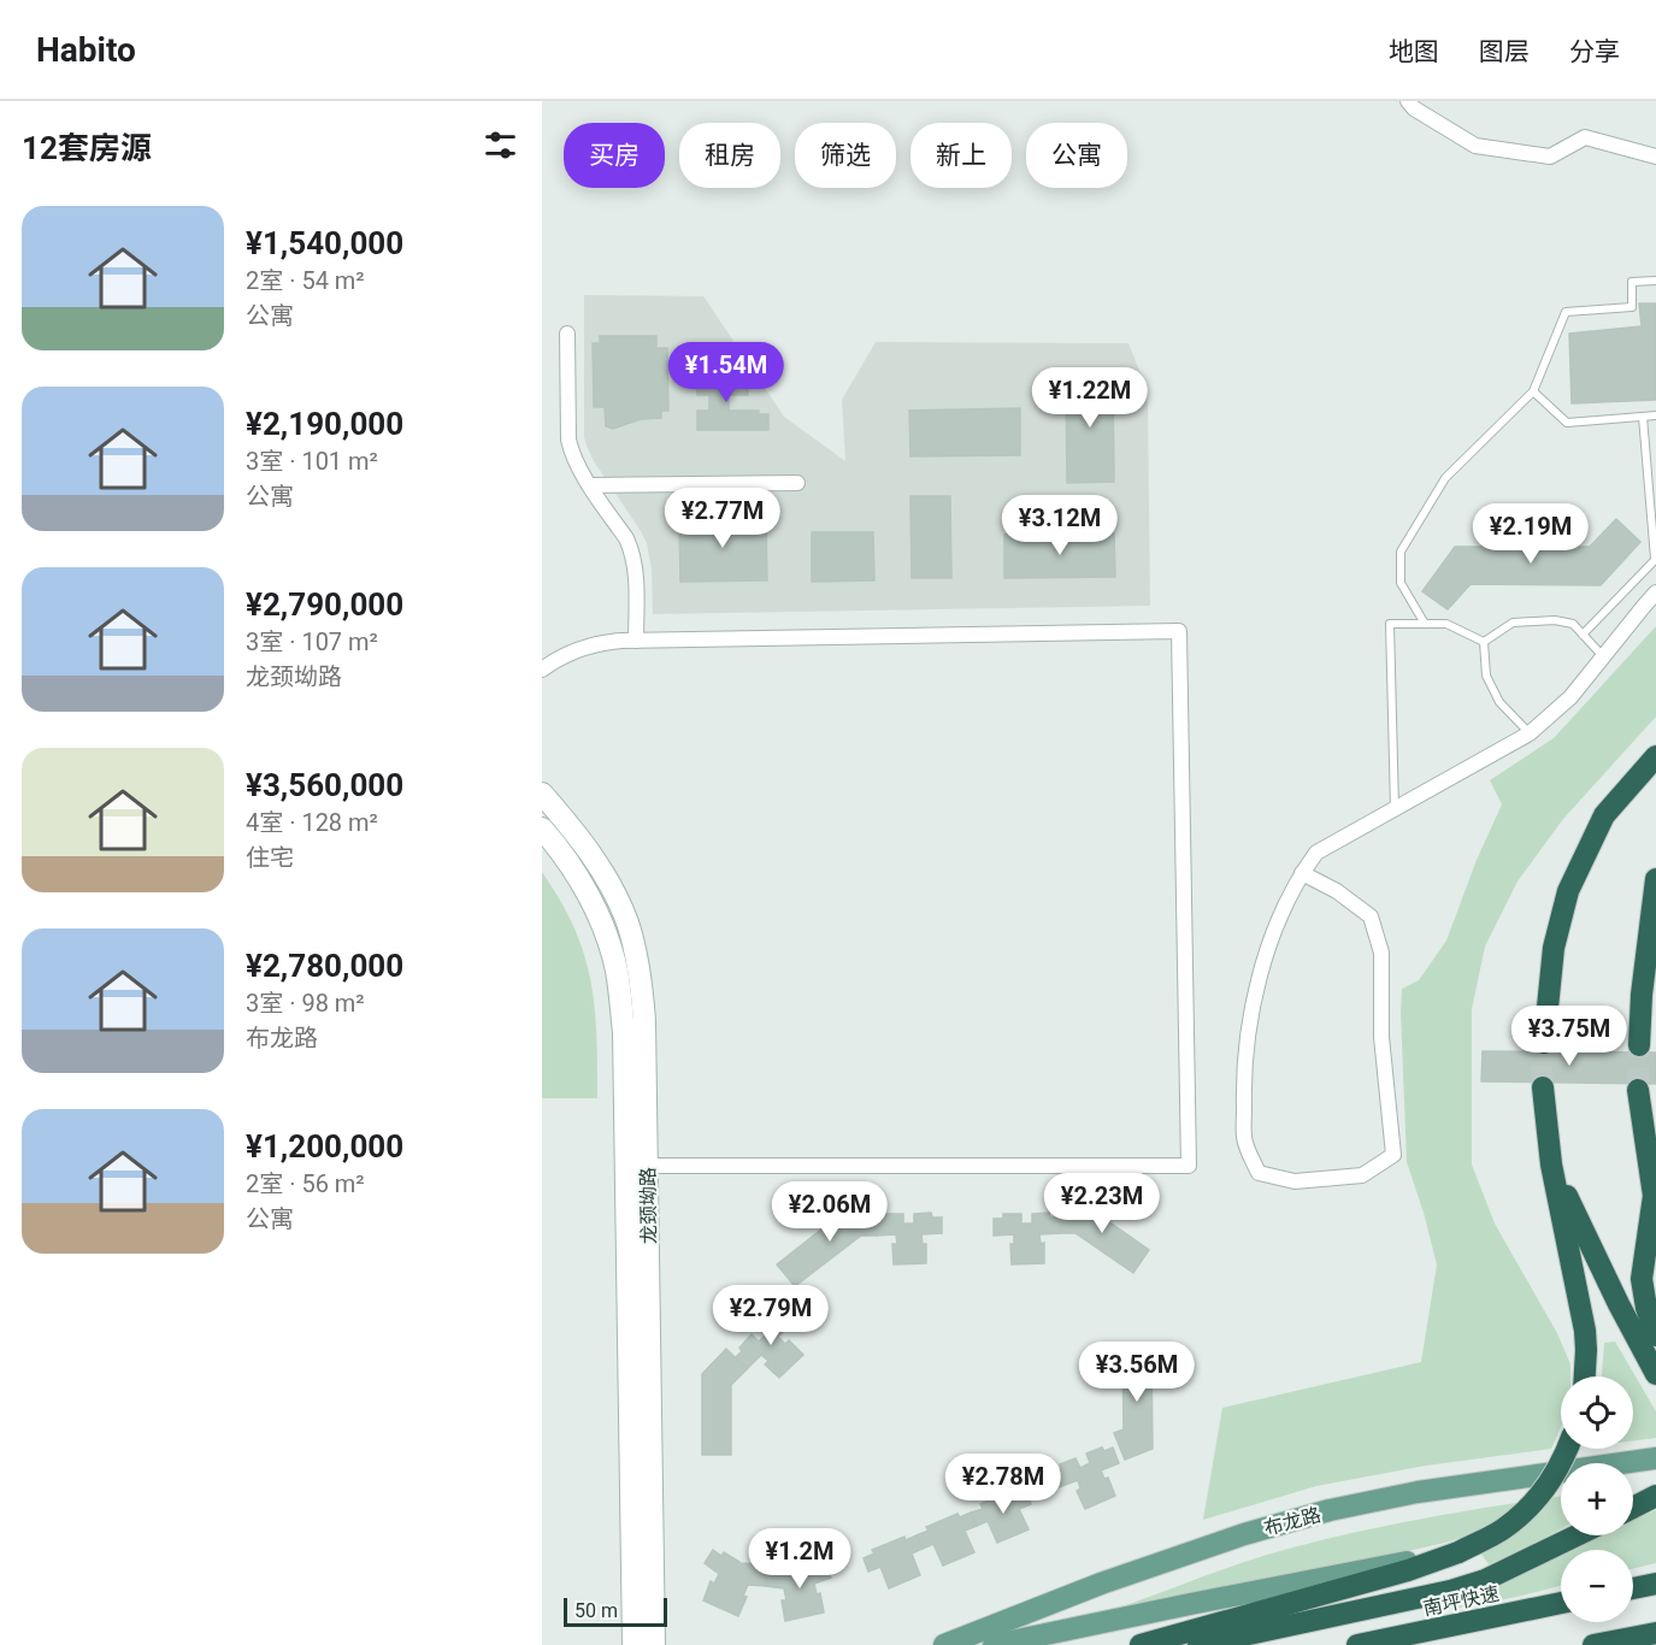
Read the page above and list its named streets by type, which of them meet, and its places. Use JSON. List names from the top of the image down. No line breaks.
{"streets":{"highway":["南坪快速"],"main road":["龙颈坳路","布龙路"]},"scale_bar":"50 m","page":{"header":"Habito","nav":["地图","图层","分享"],"heading":"12套房源","chip":["买房","租房","筛选","新上","公寓"],"list":[{"name":"¥1,540,000","note":"2室 · 54 m² · 公寓"},{"name":"¥2,190,000","note":"3室 · 101 m² · 公寓"},{"name":"¥2,790,000","note":"3室 · 107 m² · 龙颈坳路"},{"name":"¥3,560,000","note":"4室 · 128 m² · 住宅"},{"name":"¥2,780,000","note":"3室 · 98 m² · 布龙路"},{"name":"¥1,200,000","note":"2室 · 56 m² · 公寓"}],"price":["¥1.54M","¥1.22M","¥2.77M","¥3.12M","¥2.19M","¥3.75M","¥2.23M","¥2.06M","¥2.79M","¥3.56M","¥2.78M","¥1.2M"],"map_buttons":["+","−"],"scale":"50 m"}}
